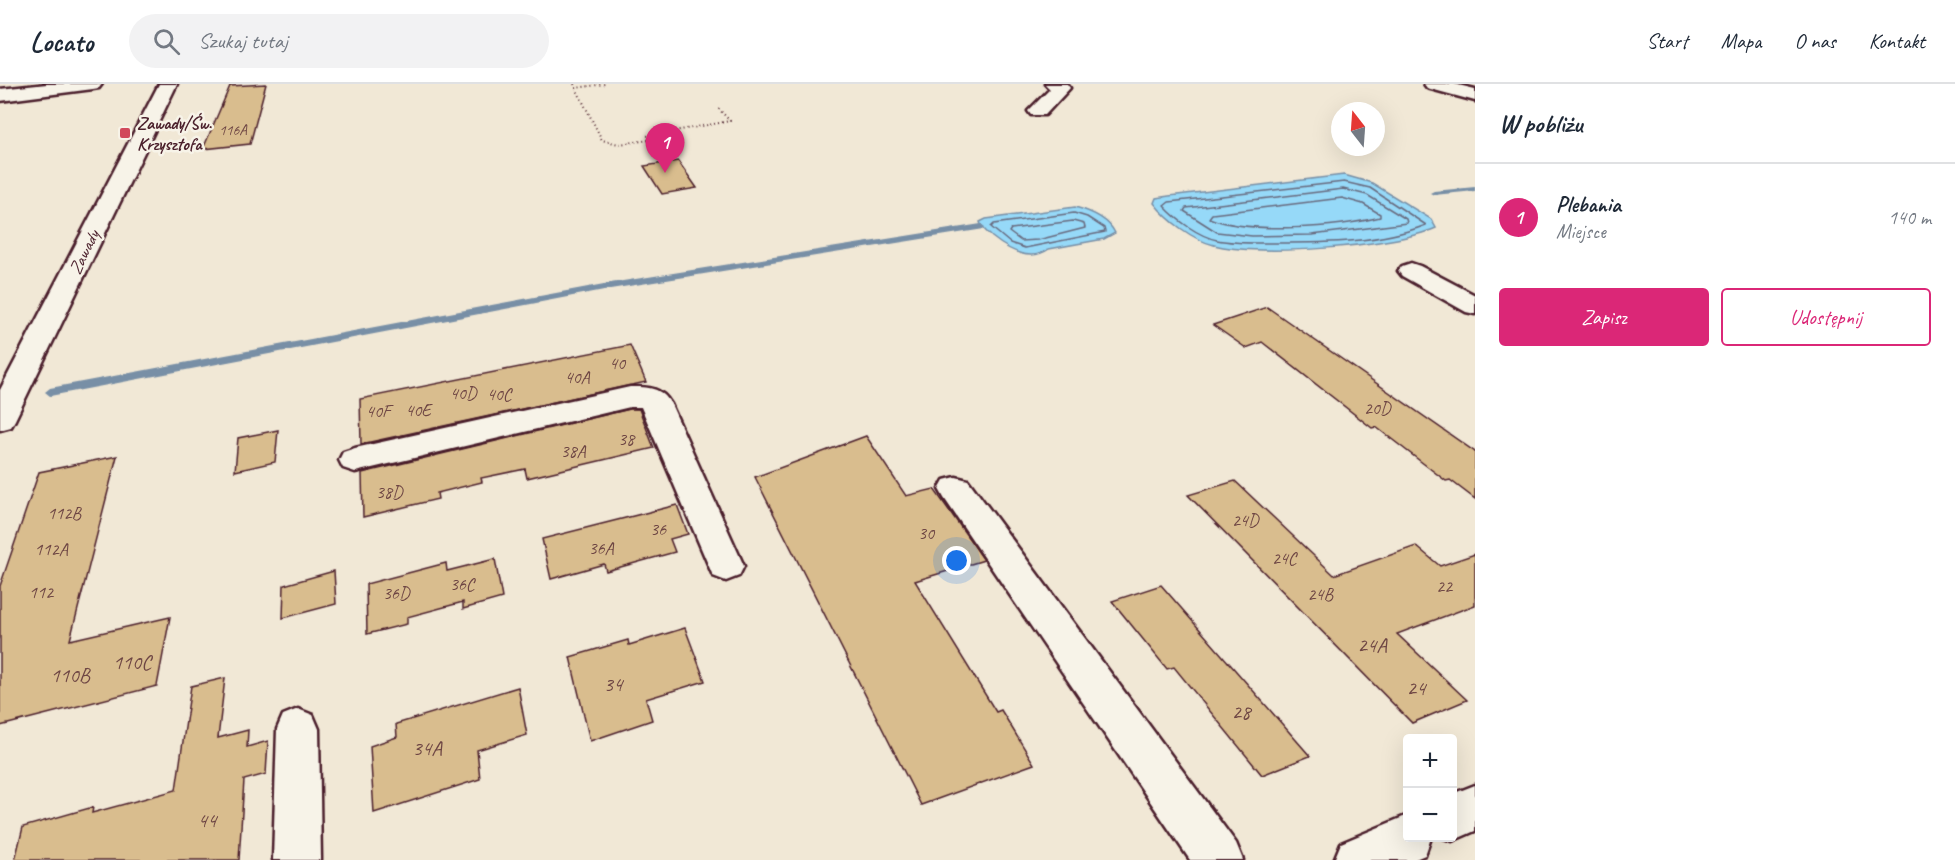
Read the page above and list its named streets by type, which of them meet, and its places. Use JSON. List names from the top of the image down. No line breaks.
{"streets":{"street":["Zawady"]},"places":{"transit":["Zawady/Św. Krzysztofa"]},"house_numbers":["116A","40","40A","40D","40C","20D","40E","40F","38","38A","38D","112B","24D","36","30","36A","112A","24C","36C","22","112","36D","24B","24A","110C","110B","34","24","28","34A","44"],"north":"top","page":{"header":"Locato","search":"Szukaj tutaj","nav":["Start","Mapa","O nas","Kontakt"],"heading":"W pobliżu","pins":"1","list":[{"mark":"1","name":"Plebania","note":"Miejsce","value":"140 m"}],"buttons":["Zapisz","Udostępnij"],"map_buttons":["+","−"]}}
